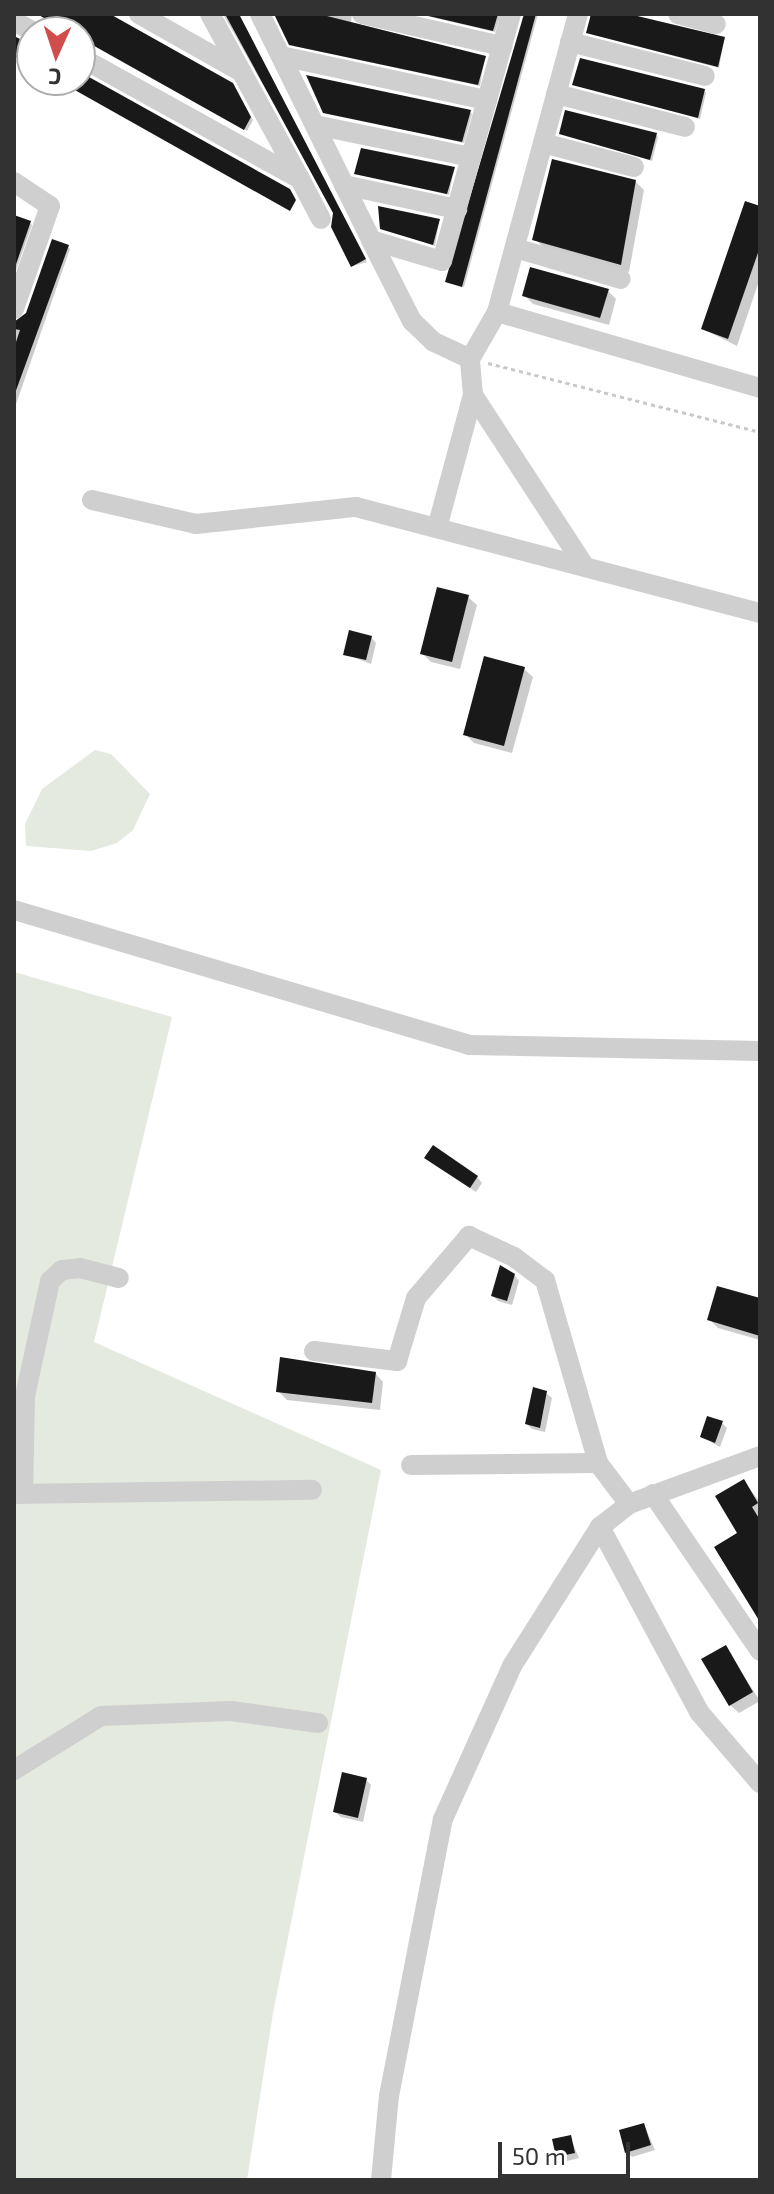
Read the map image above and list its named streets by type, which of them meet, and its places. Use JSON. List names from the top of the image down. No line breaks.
{"scale_bar":"50 m","north":"bottom"}
